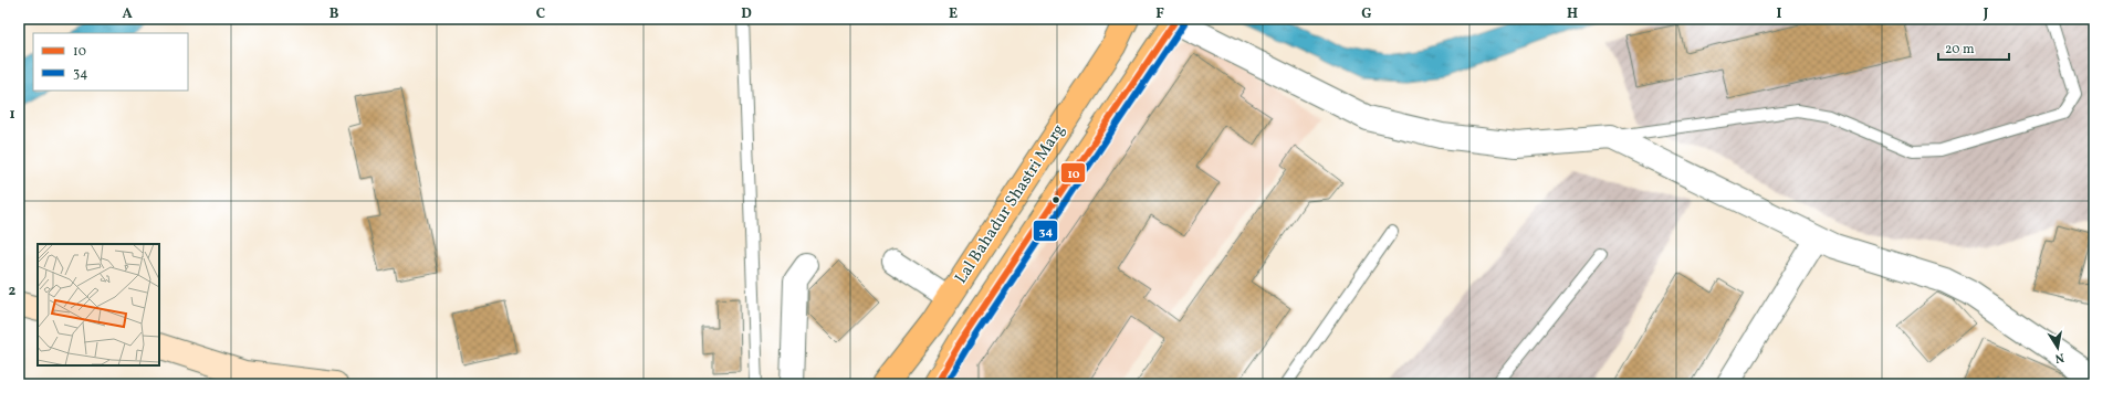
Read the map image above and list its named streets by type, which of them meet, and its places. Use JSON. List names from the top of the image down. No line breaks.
{"streets":{"main road":["Lal Bahadur Shastri Marg"]},"lines":["transit line 10","transit line 34"],"legend":["10","34"],"scale_bar":"20 m","north":"bottom","grid":{"columns":["A","B","C","D","E","F","G","H","I","J"],"rows":["1","2"]}}
